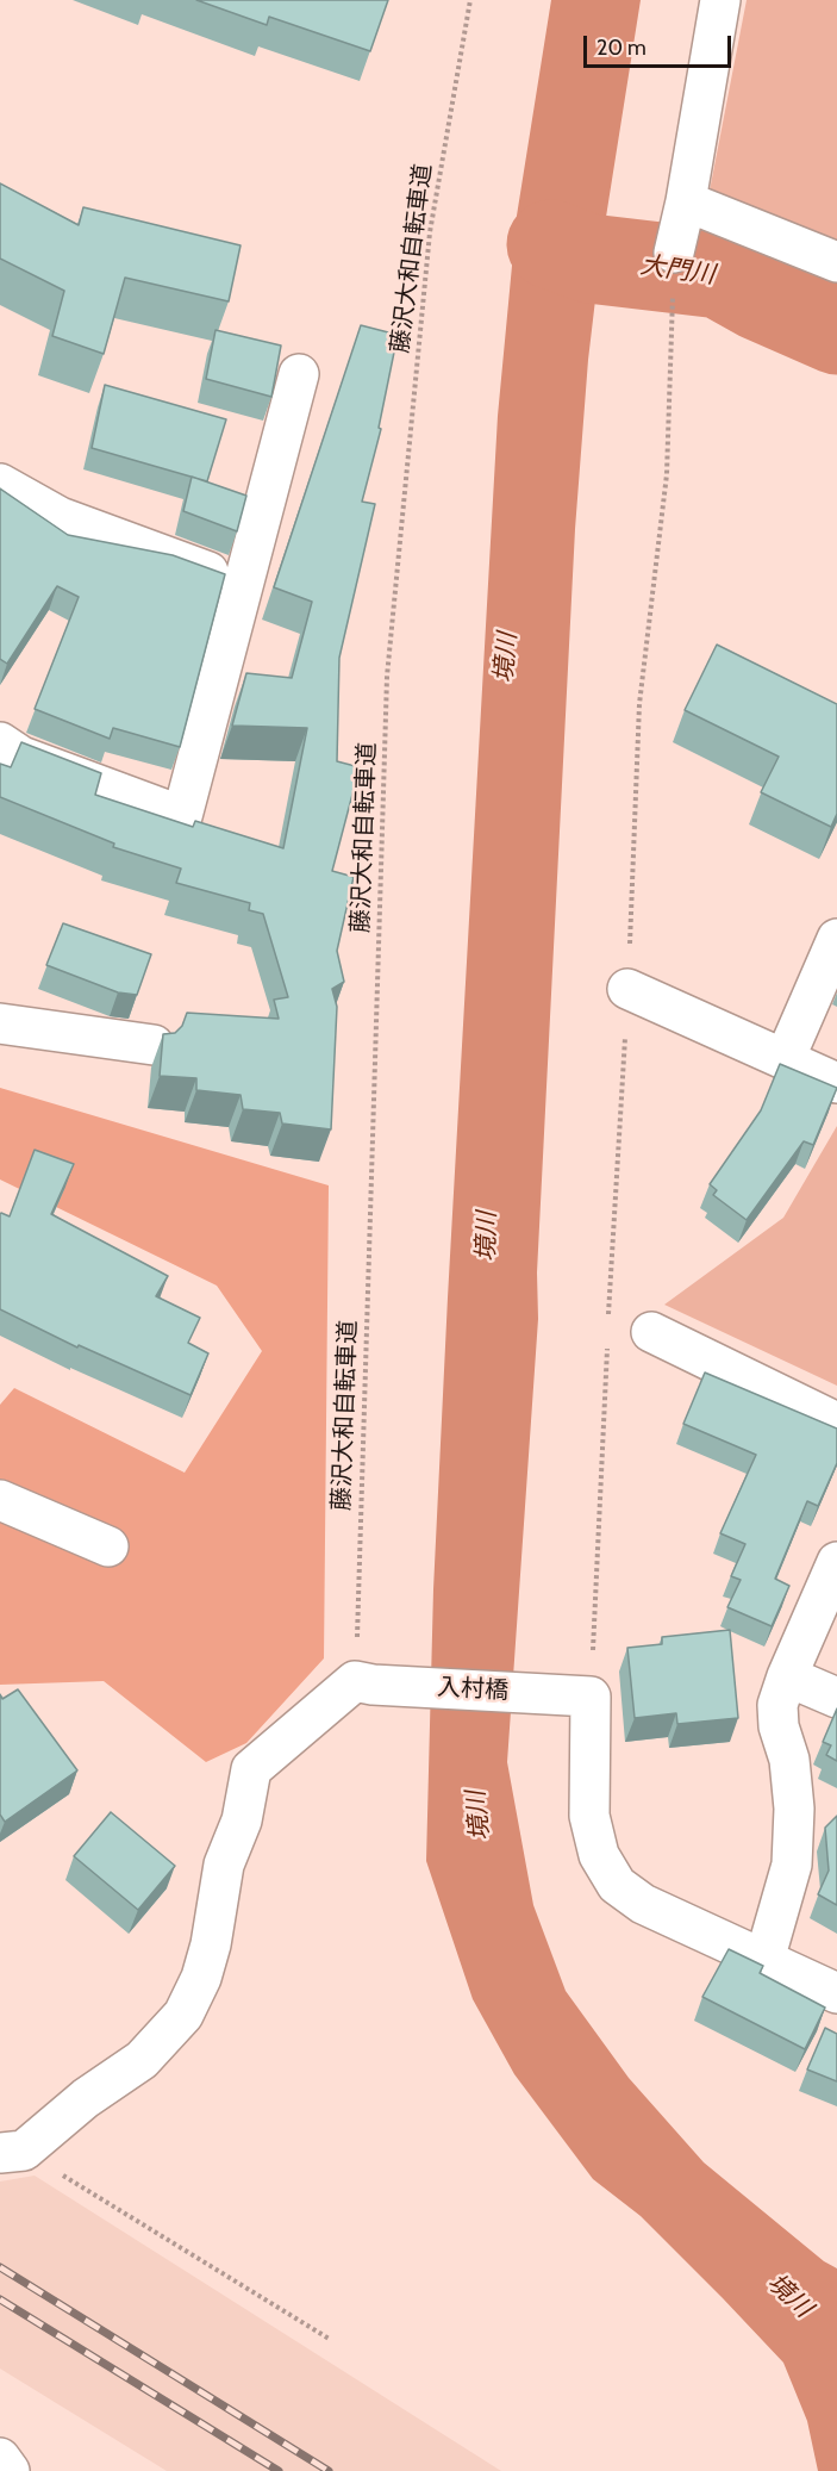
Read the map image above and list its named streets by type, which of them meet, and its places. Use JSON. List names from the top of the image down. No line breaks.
{"streets":{"street":["入村橋"],"path":["藤沢大和自転車道"]},"crossings":[["藤沢大和自転車道","入村橋"]],"water":["大門川","境川"],"scale_bar":"20 m"}
